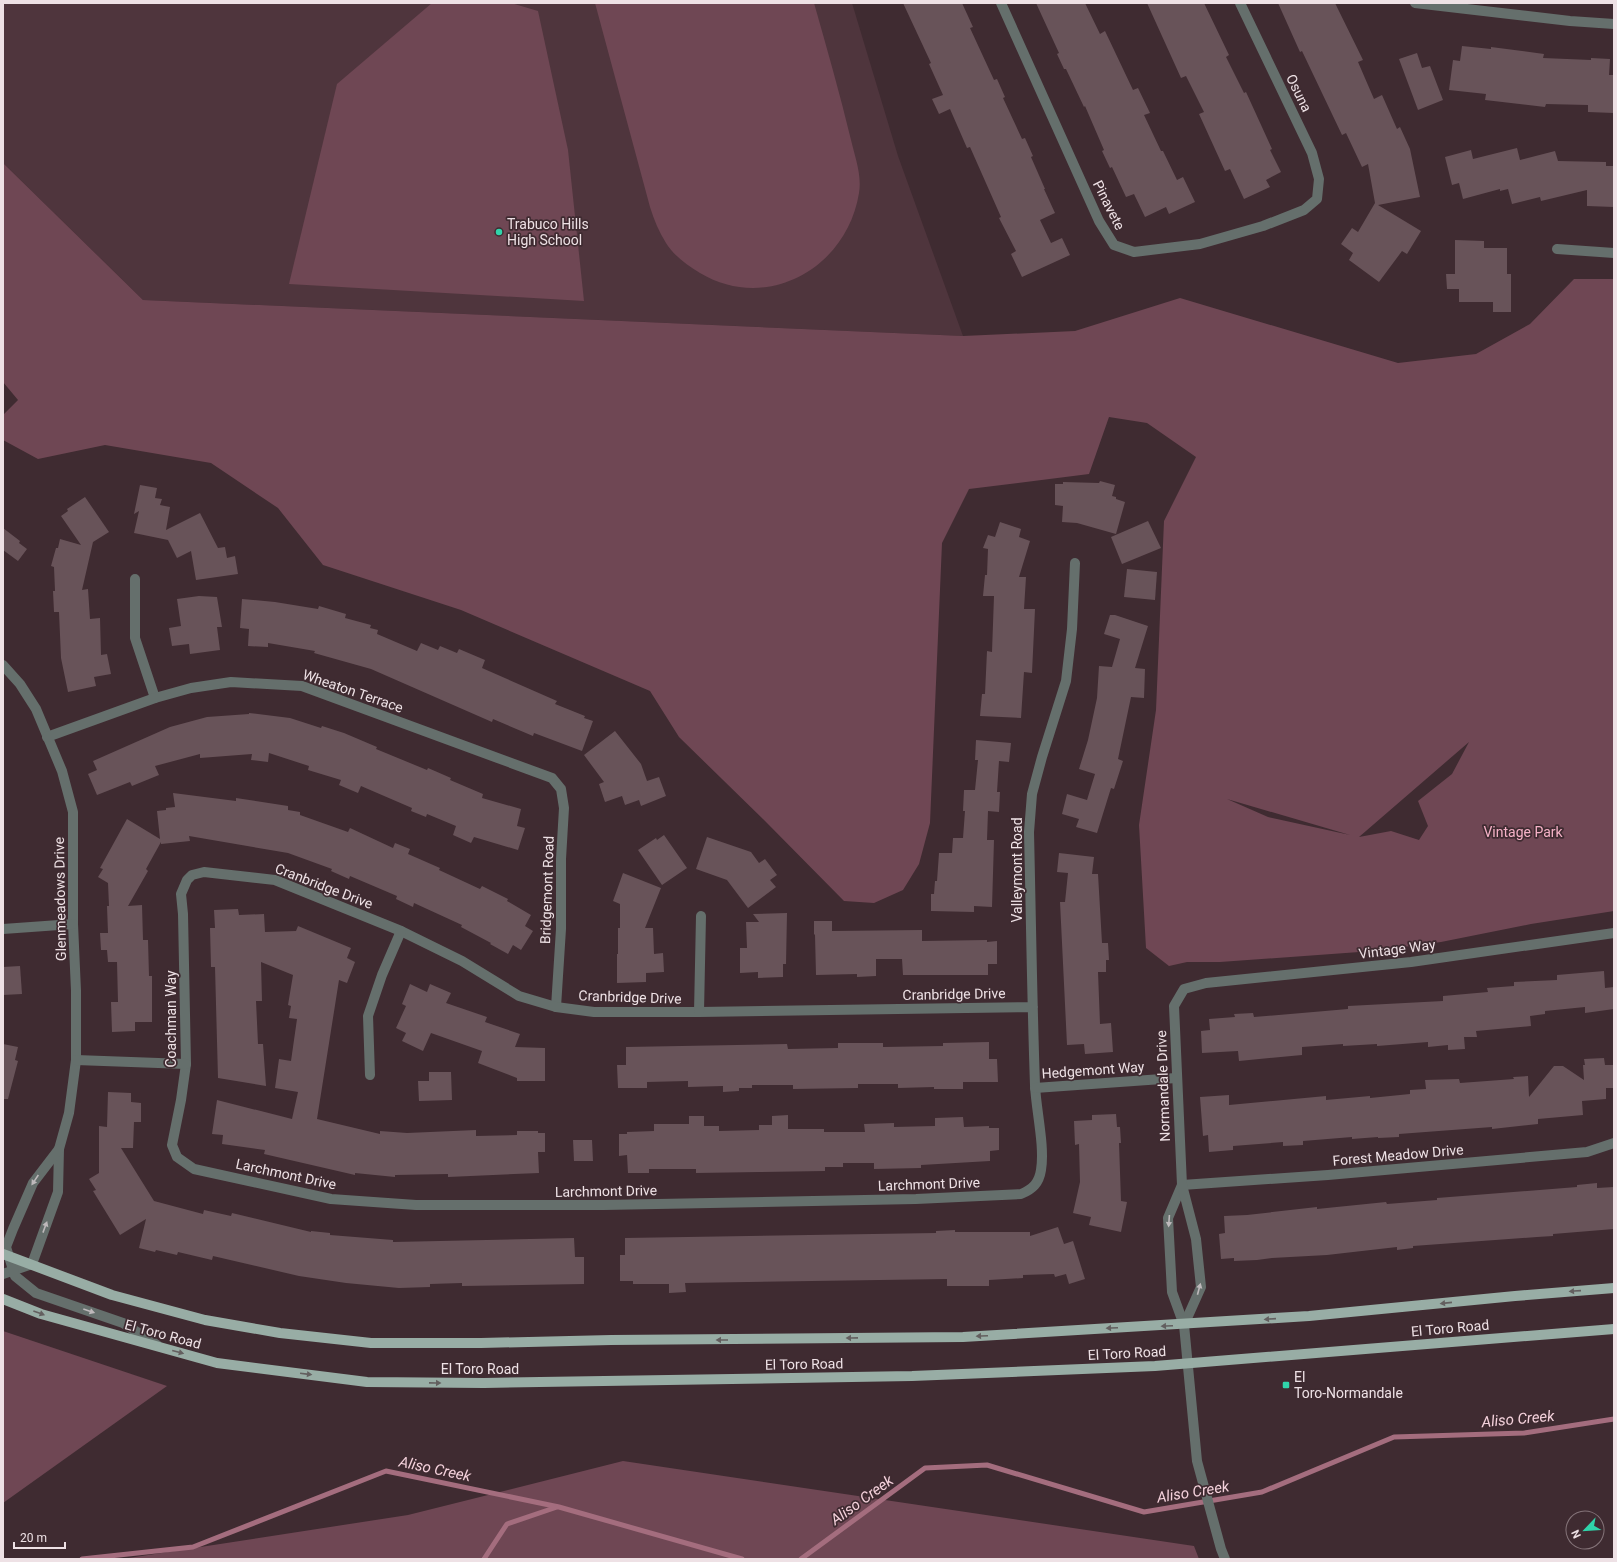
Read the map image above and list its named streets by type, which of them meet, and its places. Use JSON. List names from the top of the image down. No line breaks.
{"streets":{"main road":["El Toro Road"],"street":["Osuna","Pinavete","Wheaton Terrace","Valleymont Road","Cranbridge Drive","Bridgemont Road","Glenmeadows Drive","Vintage Way","Coachman Way","Hedgemont Way","Normandale Drive","Forest Meadow Drive","Larchmont Drive"]},"crossings":[["Osuna","Pinavete"],["Wheaton Terrace","Bridgemont Road"],["Wheaton Terrace","Glenmeadows Drive"],["Valleymont Road","Cranbridge Drive"],["Valleymont Road","Hedgemont Way"],["Valleymont Road","Larchmont Drive"],["Cranbridge Drive","Bridgemont Road"],["Cranbridge Drive","Coachman Way"],["Glenmeadows Drive","El Toro Road"],["Vintage Way","Normandale Drive"],["Coachman Way","Larchmont Drive"],["Hedgemont Way","Normandale Drive"],["Normandale Drive","Forest Meadow Drive"],["Normandale Drive","El Toro Road"]],"water":["Aliso Creek"],"parks":["Vintage Park"],"places":{"other":["Trabuco Hills High School"],"transit":["El Toro-Normandale"]},"scale_bar":"20 m","north":"bottom left"}
